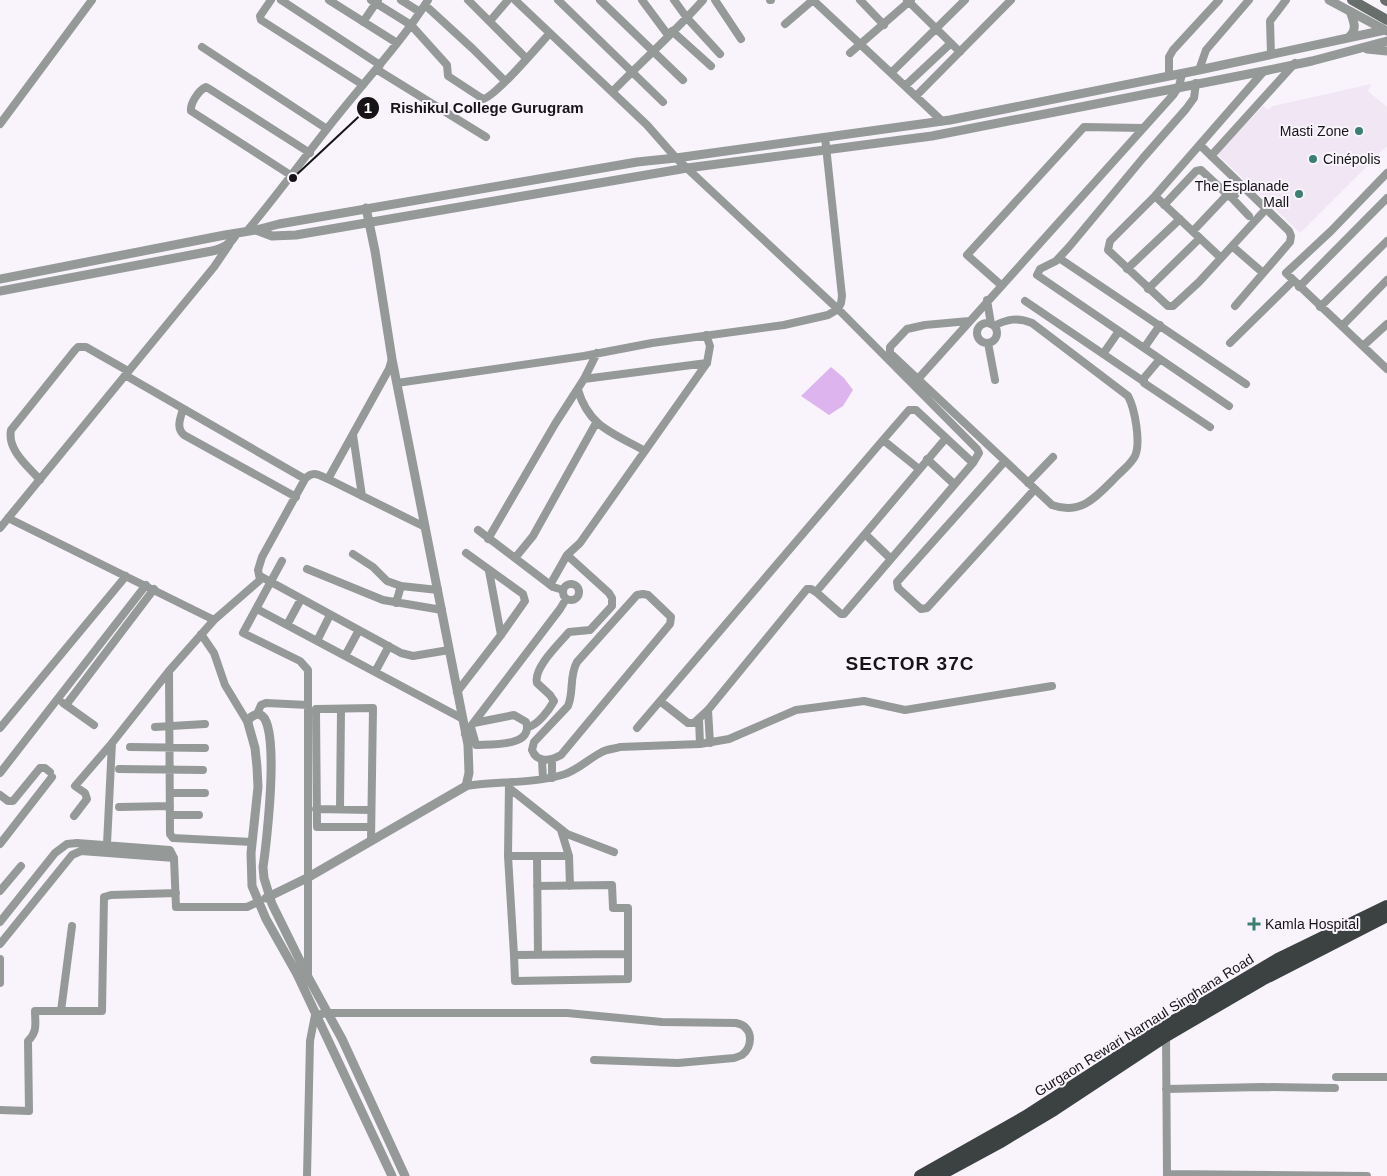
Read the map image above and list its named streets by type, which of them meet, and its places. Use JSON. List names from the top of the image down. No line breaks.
{"streets":{"highway":["Gurgaon Rewari Narnaul Singhana Road"]},"districts":["SECTOR 37C"],"places":{"other":["Masti Zone","Cinépolis","Rishikul College Gurugram","The Esplanade Mall"],"health":["Kamla Hospital"]}}
